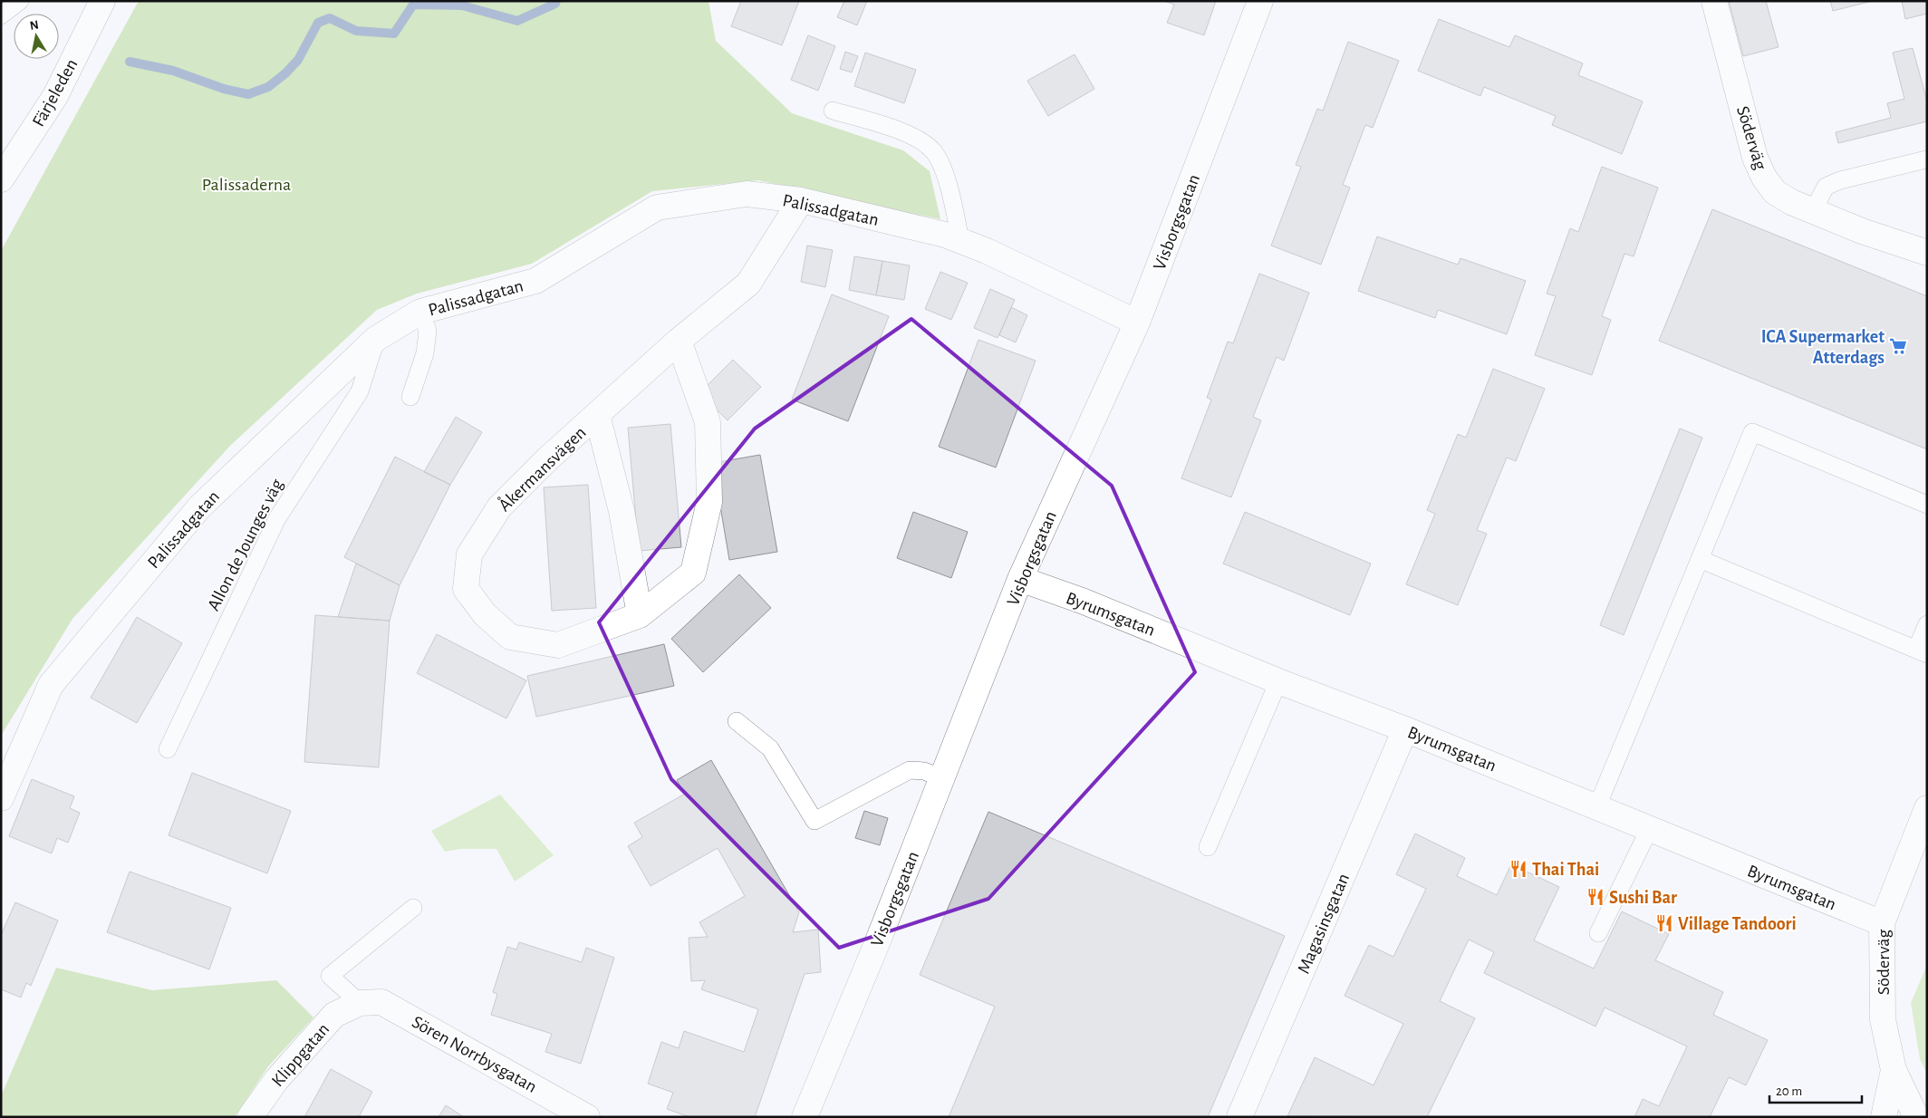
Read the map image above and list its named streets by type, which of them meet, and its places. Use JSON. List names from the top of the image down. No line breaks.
{"streets":{"street":["Färjeleden","Söderväg","Palissadgatan","Visborgsgatan","Åkermansvägen","Byrumsgatan","Magasinsgatan","Sören Norrbysgatan","Klippgatan"],"lane":["Allon de Jounges väg"]},"crossings":[["Söderväg","Byrumsgatan"],["Palissadgatan","Visborgsgatan"],["Palissadgatan","Åkermansvägen"],["Palissadgatan","Allon de Jounges väg"],["Visborgsgatan","Byrumsgatan"],["Byrumsgatan","Magasinsgatan"],["Sören Norrbysgatan","Klippgatan"]],"parks":["Palissaderna"],"places":{"supermarket":["ICA Supermarket Atterdags"],"restaurant":["Thai Thai","Sushi Bar","Village Tandoori"]},"scale_bar":"20 m","north":"top"}
